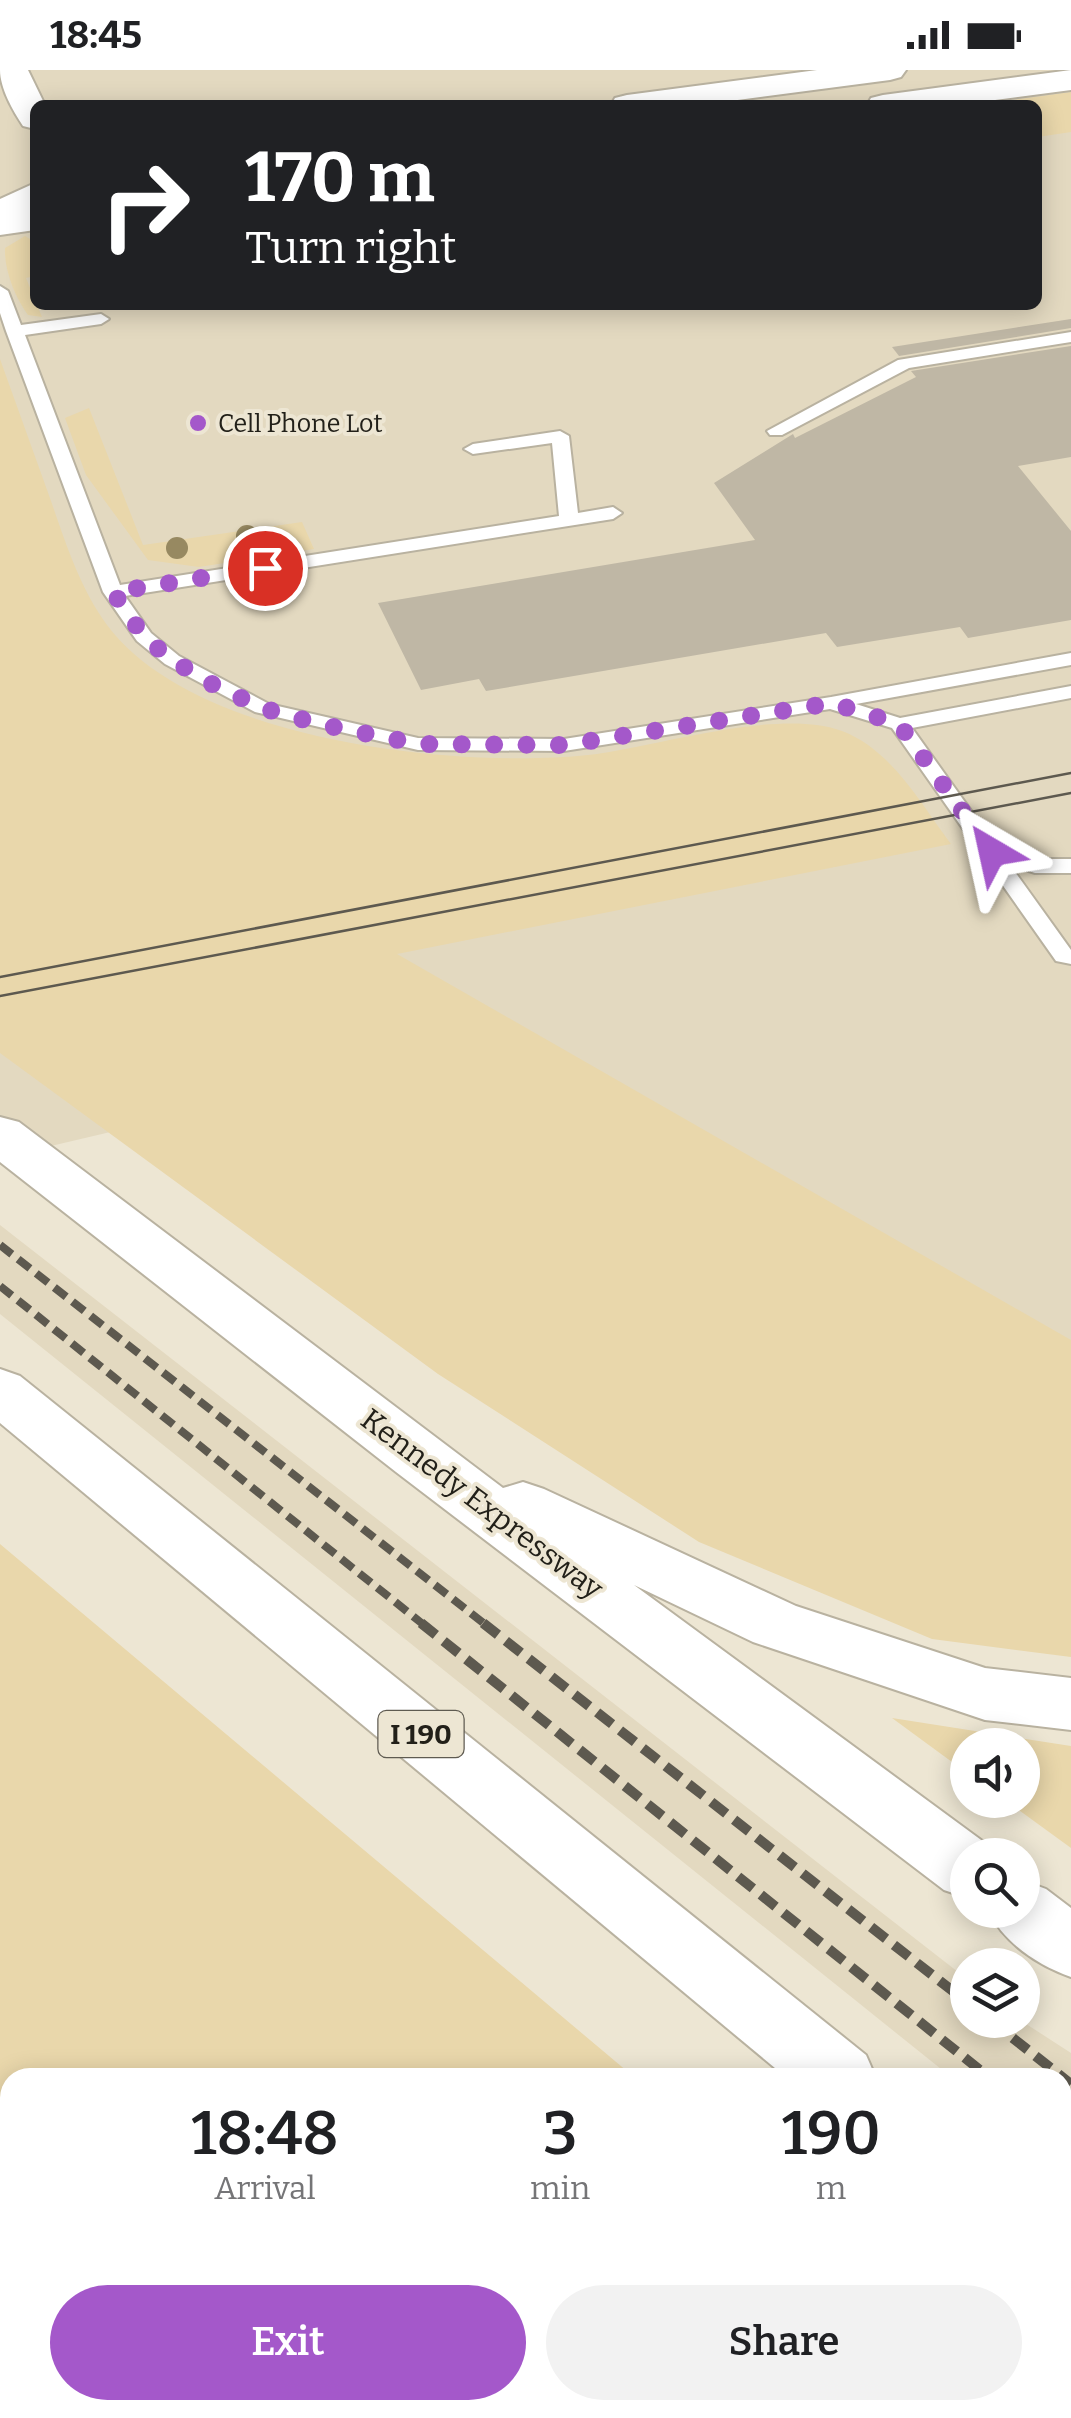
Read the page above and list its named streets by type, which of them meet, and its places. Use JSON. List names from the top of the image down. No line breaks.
{"streets":{"main road":["Kennedy Expressway","I 190"]},"places":["Cell Phone Lot"],"page":{"status":"18:45","turn":["170 m","Turn right"],"eta":["18:48","Arrival","3","min","190","m"],"buttons":["Exit","Share"]}}
